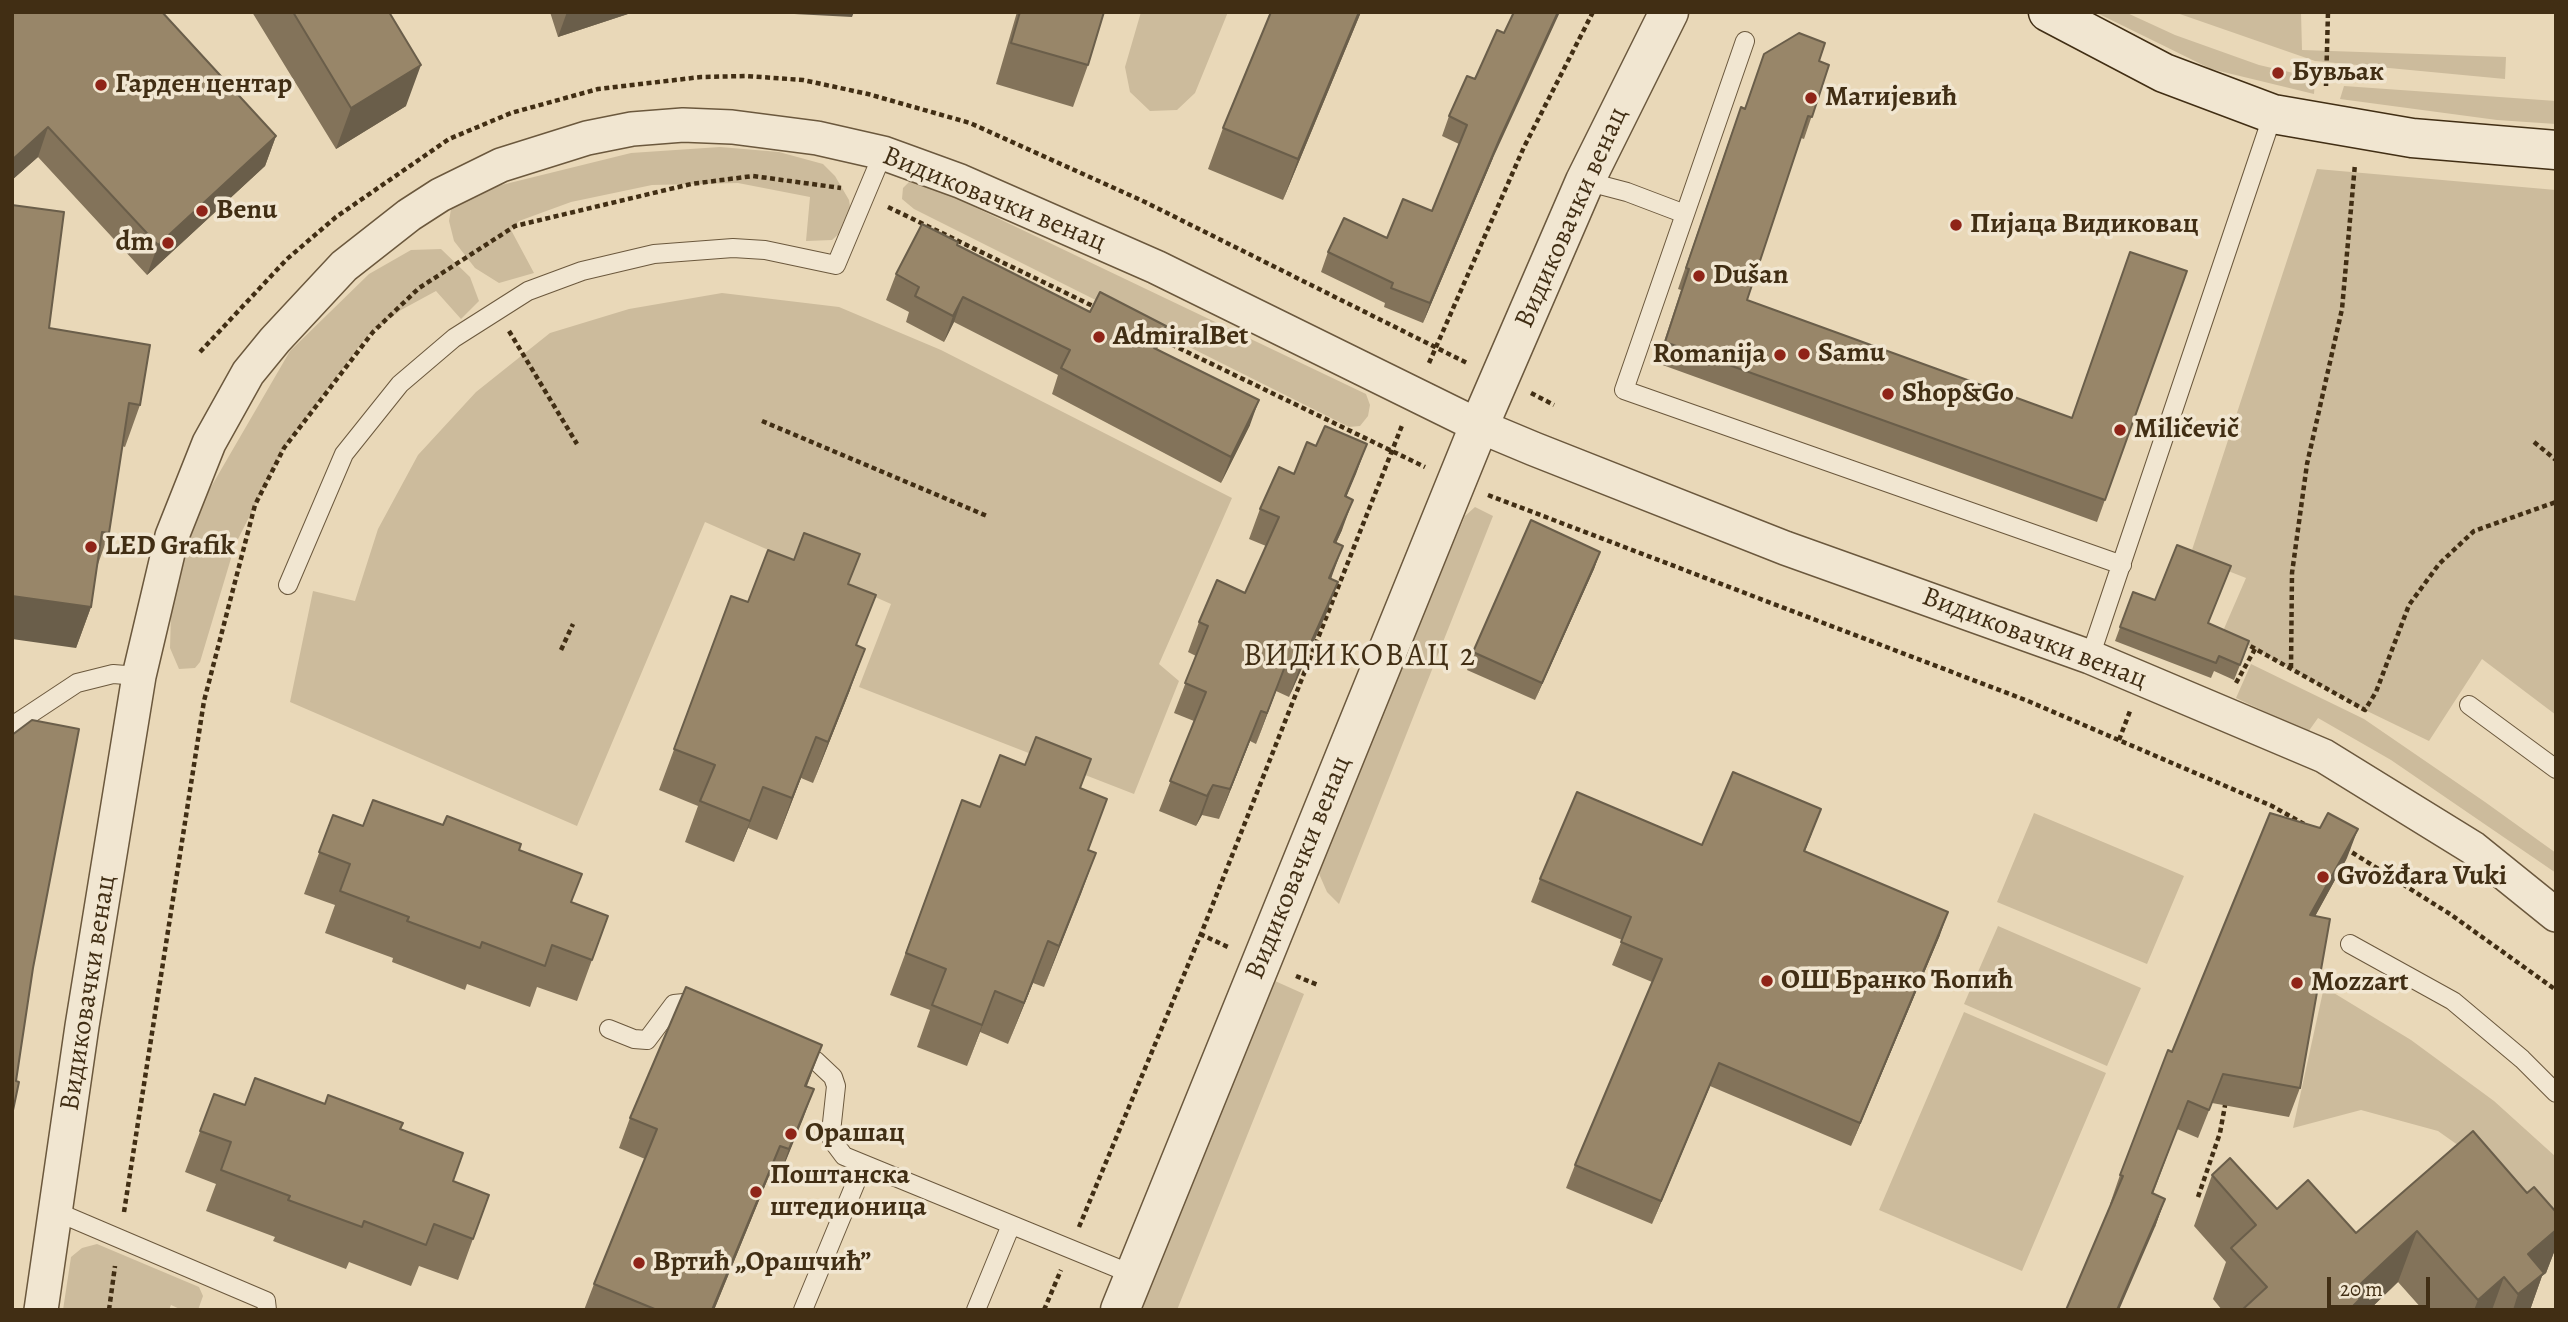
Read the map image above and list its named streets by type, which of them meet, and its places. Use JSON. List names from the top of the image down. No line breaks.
{"streets":{"street":["Видиковачки венац"]},"districts":["ВИДИКОВАЦ 2"],"places":["Бувљак","Гарден центар","Матијевић","Benu","Пијаца Видиковац","dm","Dušan","AdmiralBet","Samu","Romanija","Shop&Go","Miličevič","LED Grafik","Gvožđara Vuki","ОШ Бранко Ћопић","Mozzart","Орашац","Поштанска штедионица","Вртић „Орашчић”"],"scale_bar":"20 m"}
